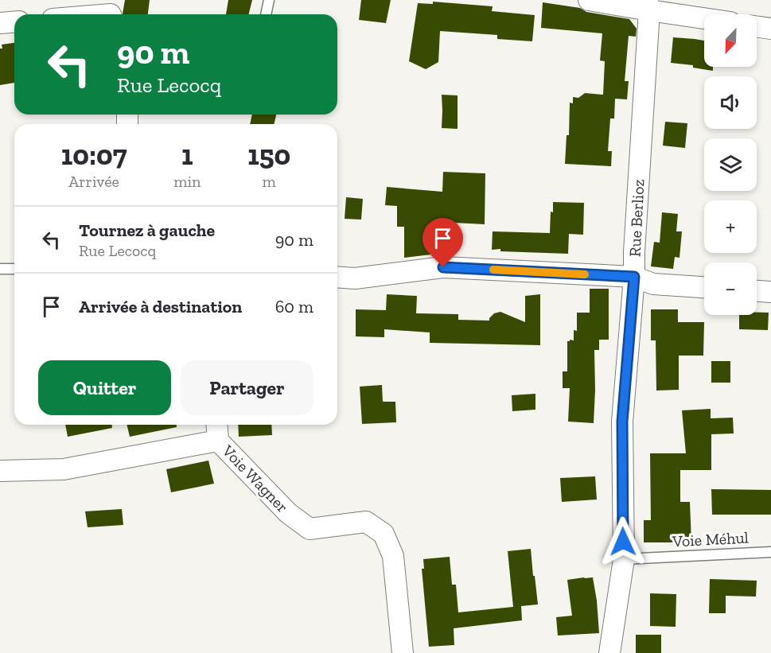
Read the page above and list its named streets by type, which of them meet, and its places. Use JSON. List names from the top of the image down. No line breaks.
{"streets":{"street":["Rue Berlioz","Voie Wagner"],"lane":["Voie Méhul"]},"crossings":[["Rue Berlioz","Voie Méhul"]],"north":"bottom left","page":{"map_buttons":["+","−"],"turn":["90 m","Rue Lecocq"],"eta":["10:07","Arrivée","1","min","150","m"],"list":[{"name":"Tournez à gauche","note":"Rue Lecocq","value":"90 m"},{"name":"Arrivée à destination","value":"60 m"}],"buttons":["Quitter","Partager"]}}
